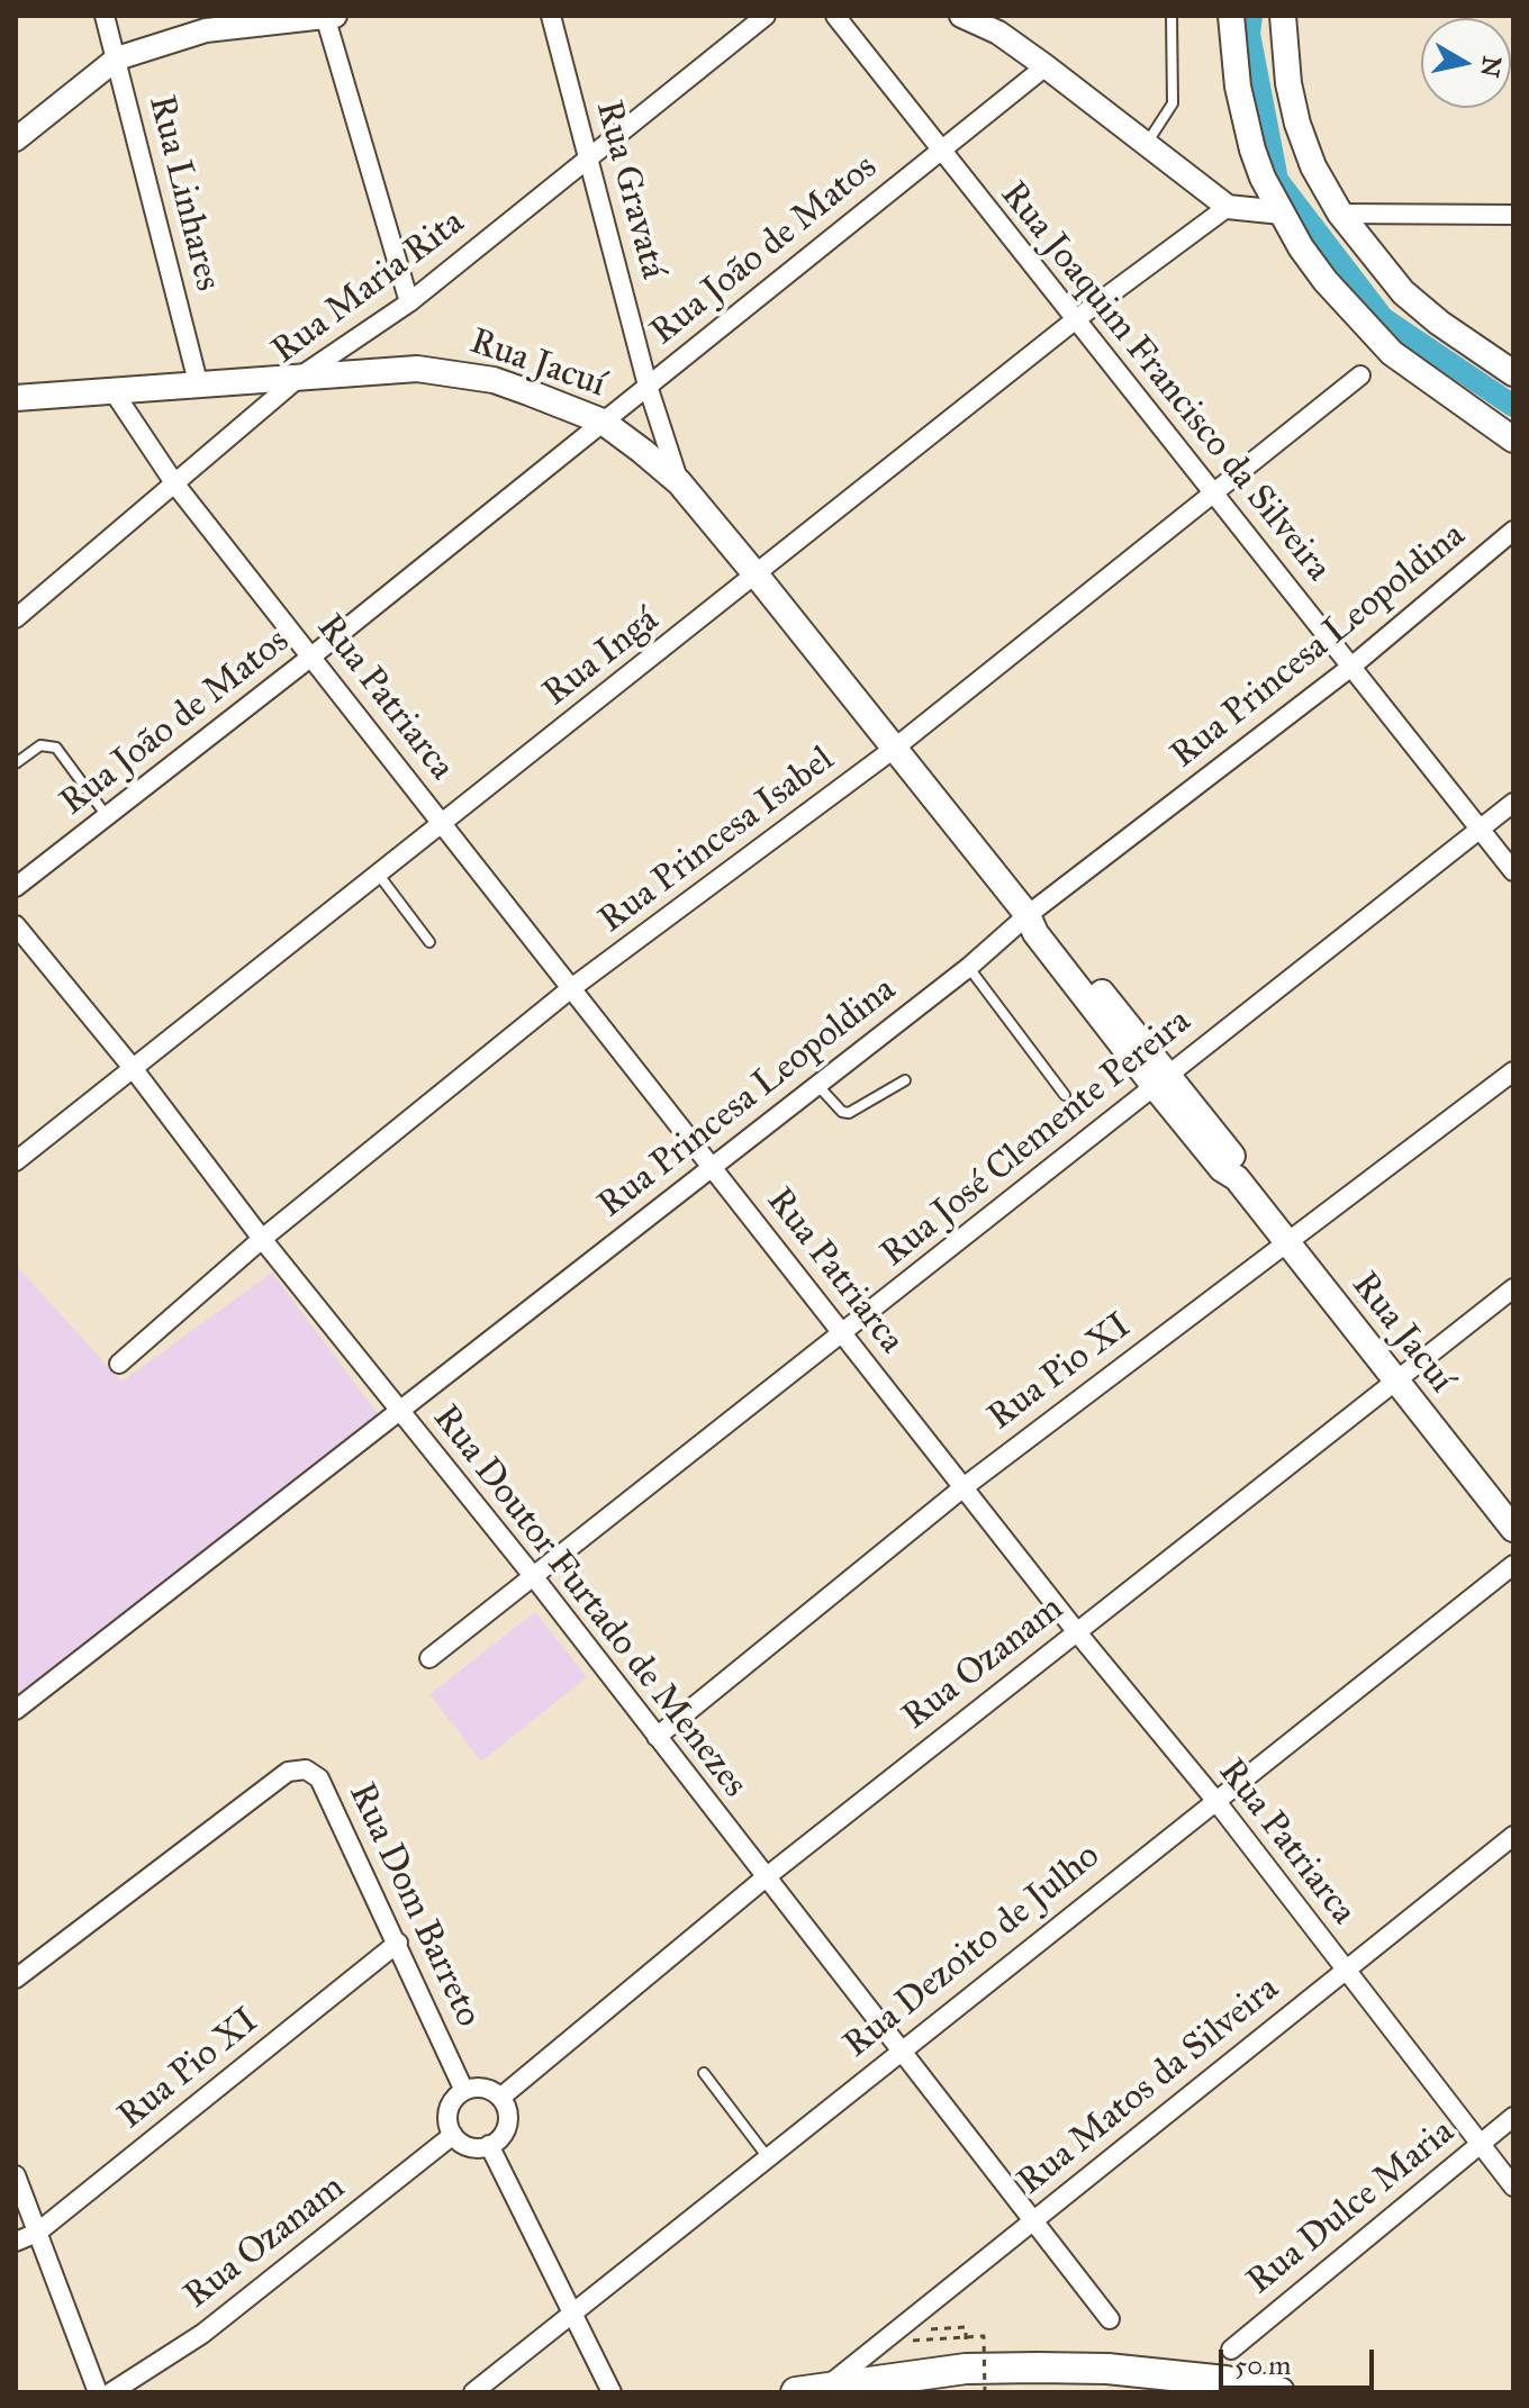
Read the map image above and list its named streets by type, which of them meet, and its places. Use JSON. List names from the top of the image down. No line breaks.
{"streets":{"main road":["Rua Jacuí"],"street":["Rua Gravatá","Rua Linhares","Rua João de Matos","Rua Maria Rita","Rua Joaquim Francisco da Silveira","Rua Princesa Leopoldina","Rua Ingá","Rua Patriarca","Rua Princesa Isabel","Rua José Clemente Pereira","Rua Pio XI","Rua Doutor Furtado de Menezes","Rua Ozanam","Rua Dom Barreto","Rua Dezoito de Julho","Rua Matos da Silveira","Rua Dulce Maria"]},"crossings":[["Rua Gravatá","Rua João de Matos"],["Rua Gravatá","Rua Maria Rita"],["Rua Gravatá","Rua Jacuí"],["Rua Linhares","Rua Jacuí"],["Rua João de Matos","Rua Jacuí"],["Rua João de Matos","Rua Joaquim Francisco da Silveira"],["Rua João de Matos","Rua Patriarca"],["Rua Maria Rita","Rua Jacuí"],["Rua Maria Rita","Rua Patriarca"],["Rua Jacuí","Rua Princesa Leopoldina"],["Rua Jacuí","Rua Ingá"],["Rua Jacuí","Rua Patriarca"],["Rua Jacuí","Rua Princesa Isabel"],["Rua Jacuí","Rua José Clemente Pereira"],["Rua Jacuí","Rua Pio XI"],["Rua Jacuí","Rua Ozanam"],["Rua Joaquim Francisco da Silveira","Rua Princesa Leopoldina"],["Rua Joaquim Francisco da Silveira","Rua Ingá"],["Rua Joaquim Francisco da Silveira","Rua Princesa Isabel"],["Rua Joaquim Francisco da Silveira","Rua José Clemente Pereira"],["Rua Princesa Leopoldina","Rua Patriarca"],["Rua Princesa Leopoldina","Rua Doutor Furtado de Menezes"],["Rua Ingá","Rua Patriarca"],["Rua Ingá","Rua Doutor Furtado de Menezes"],["Rua Patriarca","Rua Princesa Isabel"],["Rua Patriarca","Rua José Clemente Pereira"],["Rua Patriarca","Rua Pio XI"],["Rua Patriarca","Rua Ozanam"],["Rua Patriarca","Rua Dezoito de Julho"],["Rua Patriarca","Rua Matos da Silveira"],["Rua Patriarca","Rua Dulce Maria"],["Rua Princesa Isabel","Rua Doutor Furtado de Menezes"],["Rua José Clemente Pereira","Rua Doutor Furtado de Menezes"],["Rua Pio XI","Rua Doutor Furtado de Menezes"],["Rua Pio XI","Rua Dom Barreto"],["Rua Doutor Furtado de Menezes","Rua Ozanam"],["Rua Doutor Furtado de Menezes","Rua Dezoito de Julho"],["Rua Doutor Furtado de Menezes","Rua Matos da Silveira"],["Rua Ozanam","Rua Dom Barreto"]],"scale_bar":"50 m","north":"right"}
